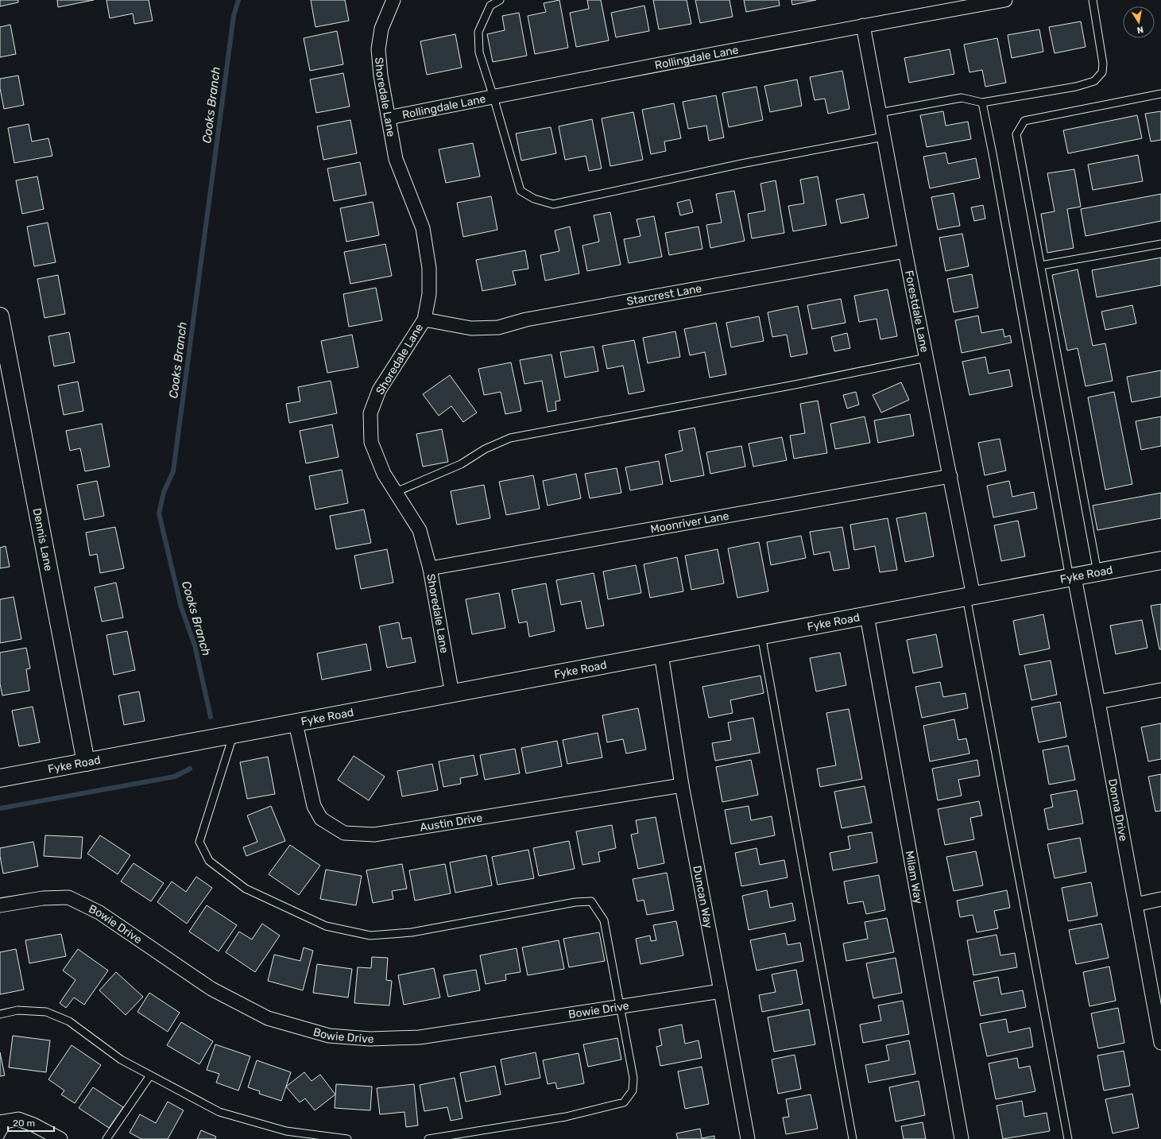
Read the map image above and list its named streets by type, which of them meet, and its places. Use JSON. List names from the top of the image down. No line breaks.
{"streets":{"street":["Rollingdale Lane","Shoredale Lane","Starcrest Lane","Forestdale Lane","Moonriver Lane","Dennis Lane","Fyke Road","Donna Drive","Austin Drive","Milam Way","Duncan Way","Bowie Drive"]},"crossings":[["Rollingdale Lane","Shoredale Lane"],["Rollingdale Lane","Forestdale Lane"],["Shoredale Lane","Starcrest Lane"],["Shoredale Lane","Moonriver Lane"],["Shoredale Lane","Fyke Road"],["Starcrest Lane","Forestdale Lane"],["Forestdale Lane","Moonriver Lane"],["Forestdale Lane","Fyke Road"],["Dennis Lane","Fyke Road"],["Fyke Road","Donna Drive"],["Fyke Road","Austin Drive"],["Fyke Road","Milam Way"],["Fyke Road","Duncan Way"],["Austin Drive","Duncan Way"],["Duncan Way","Bowie Drive"]],"water":["Cooks Branch"],"scale_bar":"20 m","north":"bottom"}
